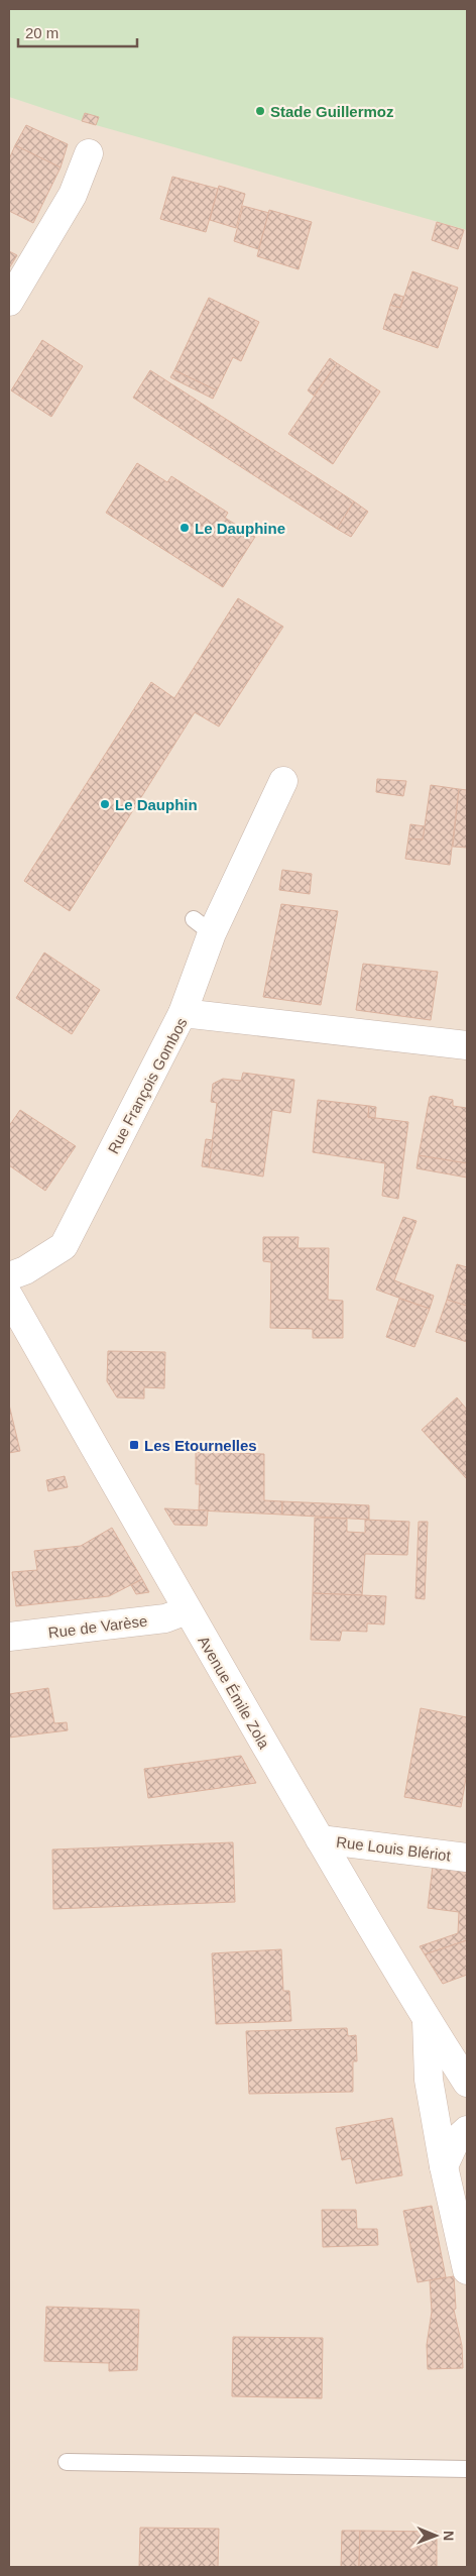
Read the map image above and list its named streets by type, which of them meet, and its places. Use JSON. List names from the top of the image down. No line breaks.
{"streets":{"street":["Rue François Gombos","Rue de Varèse","Avenue Émile Zola","Rue Louis Blériot"]},"crossings":[["Rue de Varèse","Avenue Émile Zola"],["Avenue Émile Zola","Rue Louis Blériot"]],"places":{"other":["Stade Guillermoz","Le Dauphine","Le Dauphin"],"transit":["Les Etournelles"]},"scale_bar":"20 m","north":"right"}
